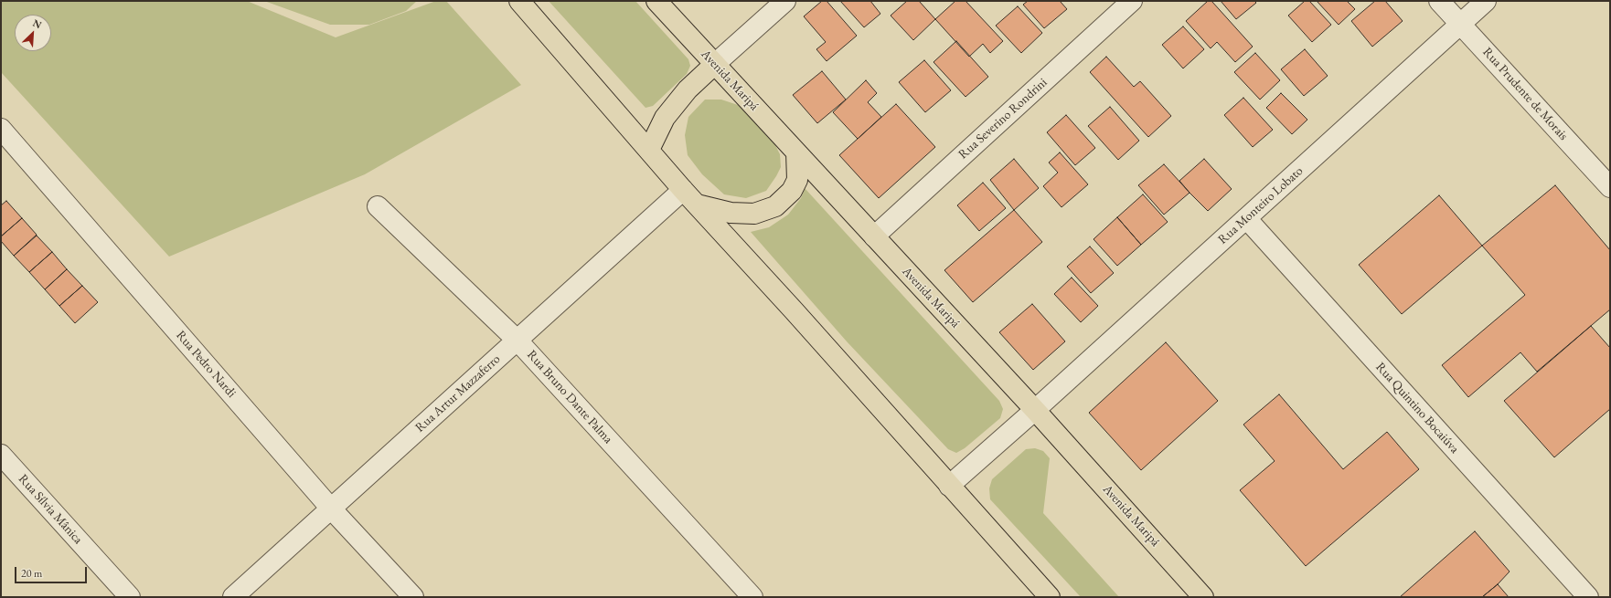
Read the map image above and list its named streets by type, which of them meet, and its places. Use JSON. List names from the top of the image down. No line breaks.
{"streets":{"main road":["Avenida Maripá"],"street":["Rua Prudente de Morais","Rua Severino Rondrini","Rua Monteiro Lobato","Rua Pedro Nardi","Rua Artur Mazzaferro","Rua Bruno Dante Palma","Rua Quintino Bocaiúva","Rua Sílvia Mânica"]},"crossings":[["Avenida Maripá","Rua Severino Rondrini"],["Avenida Maripá","Rua Monteiro Lobato"],["Rua Prudente de Morais","Rua Monteiro Lobato"],["Rua Monteiro Lobato","Rua Quintino Bocaiúva"],["Rua Pedro Nardi","Rua Artur Mazzaferro"],["Rua Artur Mazzaferro","Rua Bruno Dante Palma"]],"scale_bar":"20 m","north":"top right"}
